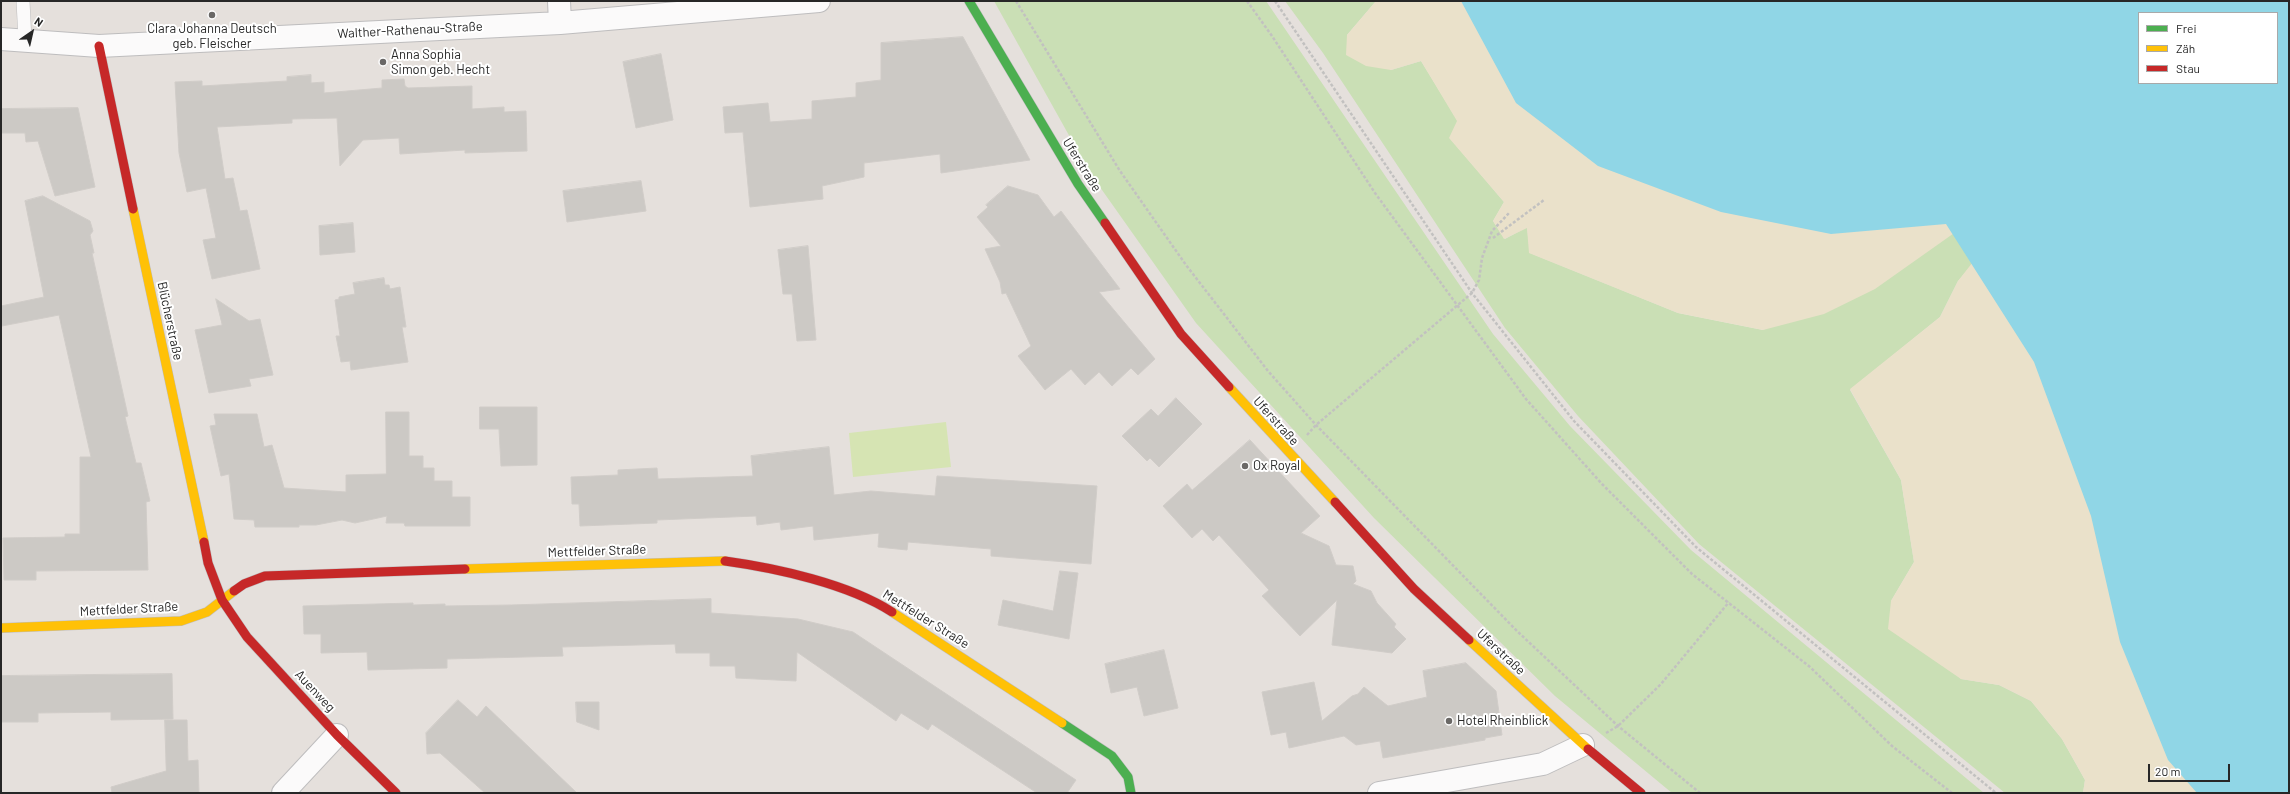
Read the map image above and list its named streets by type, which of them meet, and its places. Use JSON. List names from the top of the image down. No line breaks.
{"streets":{"street":["Walther-Rathenau-Straße","Uferstraße","Blücherstraße","Mettfelder Straße","Auenweg"]},"crossings":[["Walther-Rathenau-Straße","Blücherstraße"],["Blücherstraße","Mettfelder Straße"],["Blücherstraße","Auenweg"],["Mettfelder Straße","Auenweg"]],"places":["Clara Johanna Deutsch geb. Fleischer","Anna Sophia Simon geb. Hecht","Ox Royal","Hotel Rheinblick"],"legend":["Frei","Zäh","Stau"],"scale_bar":"20 m","north":"top right"}
